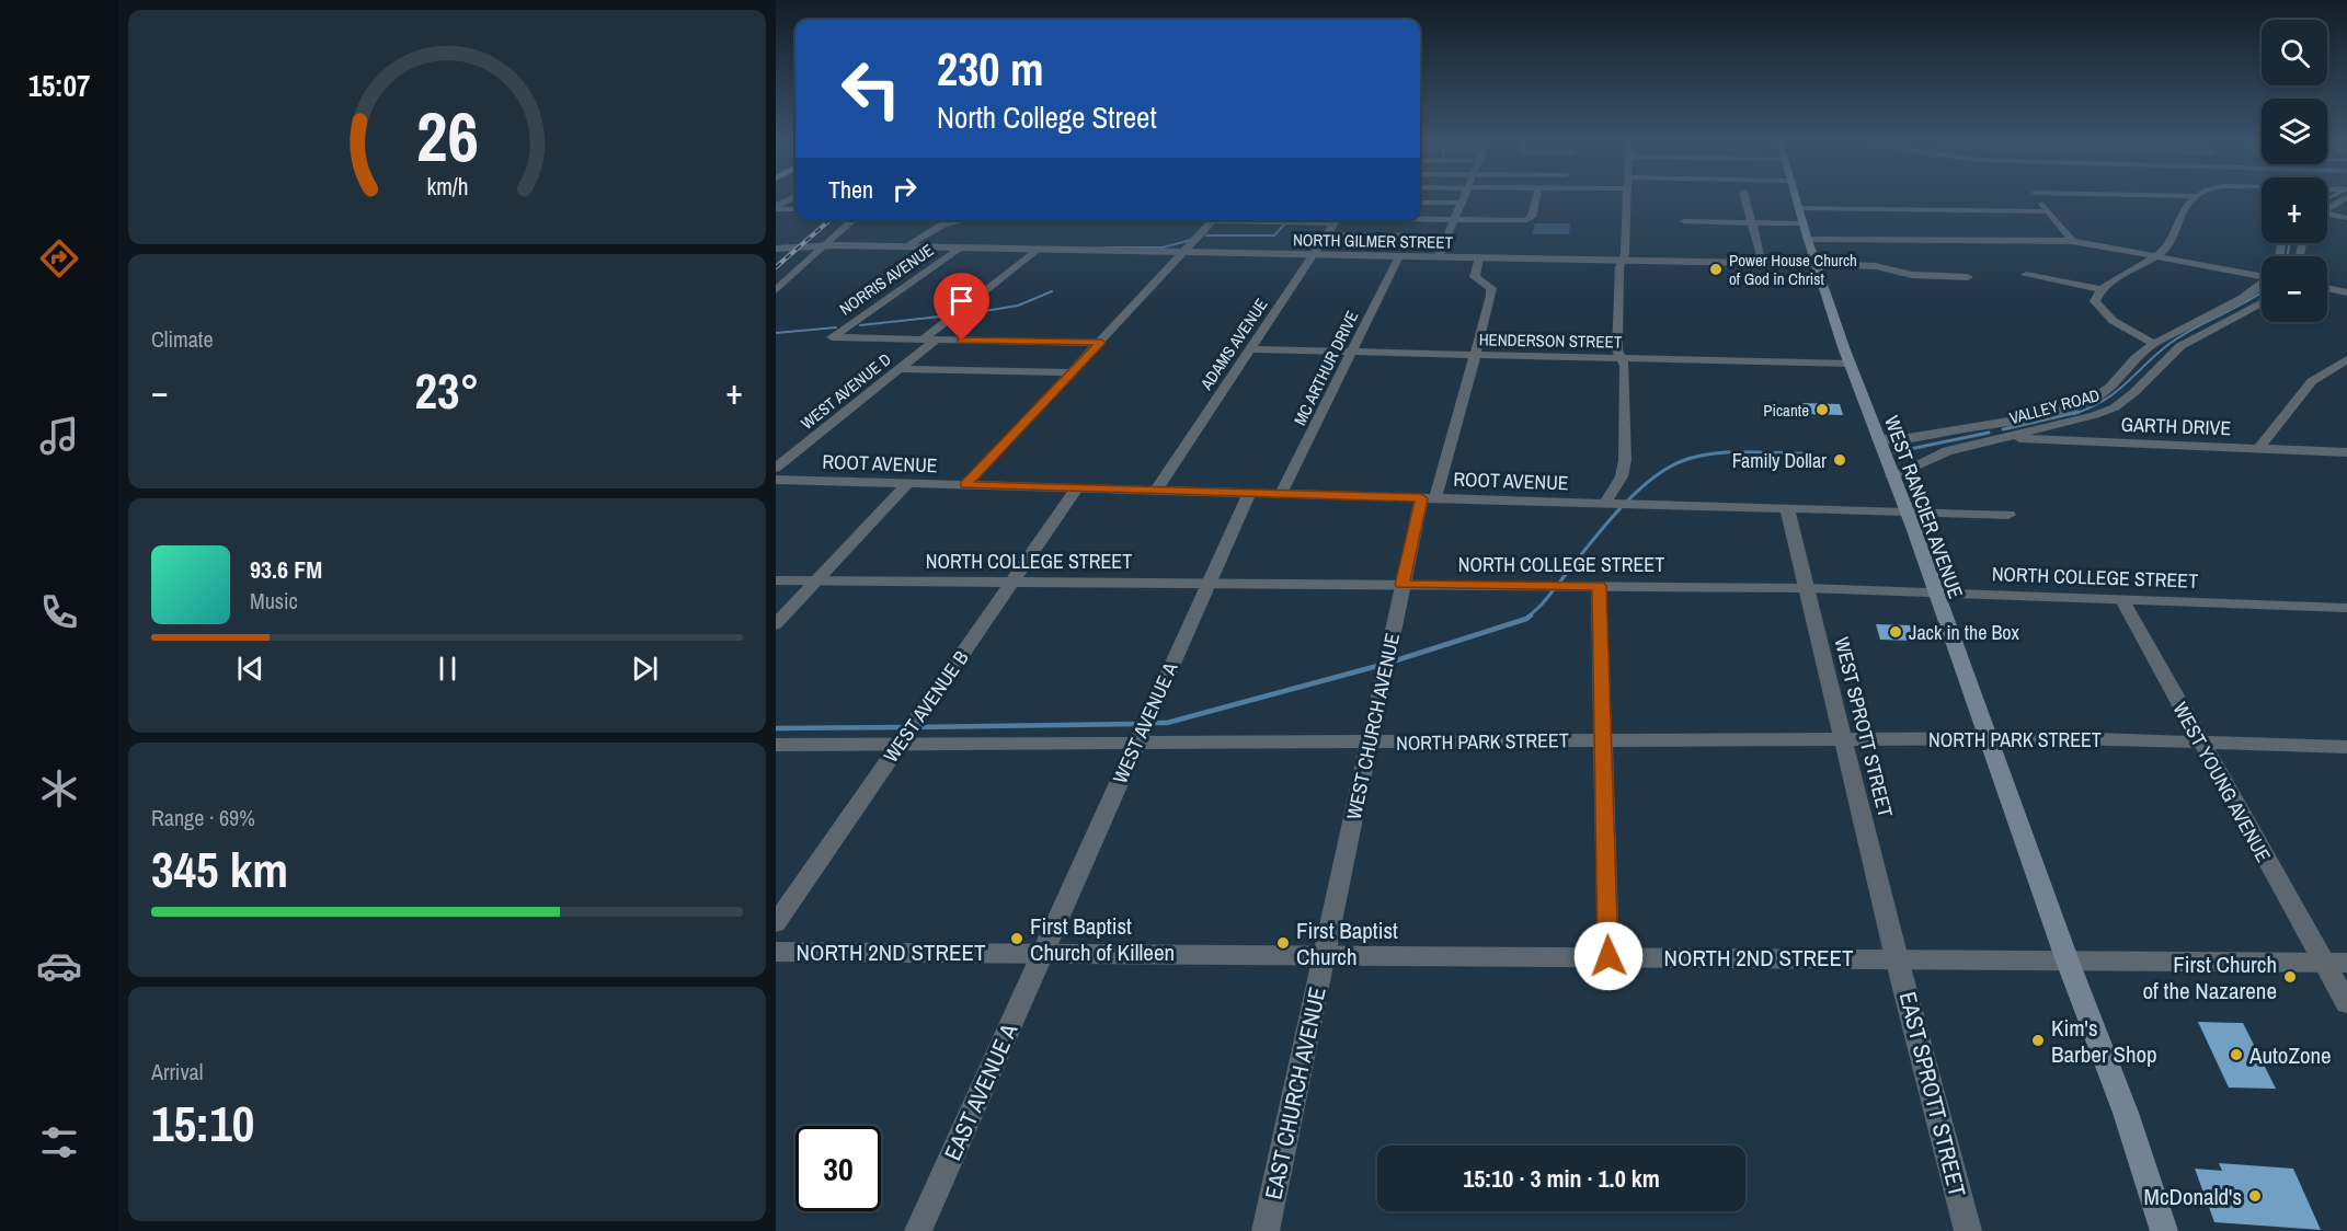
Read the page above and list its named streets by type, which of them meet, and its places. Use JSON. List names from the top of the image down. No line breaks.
{"streets":{"main road":["WEST RANCIER AVENUE"],"street":["NORTH GILMER STREET","NORRIS AVENUE","HENDERSON STREET","ADAMS AVENUE","MC ARTHUR DRIVE","WEST AVENUE D","VALLEY ROAD","GARTH DRIVE","ROOT AVENUE","NORTH COLLEGE STREET","WEST AVENUE B","WEST AVENUE A","WEST CHURCH AVENUE","WEST SPROTT STREET","NORTH PARK STREET","WEST YOUNG AVENUE","NORTH 2ND STREET","EAST AVENUE A","EAST CHURCH AVENUE","EAST SPROTT STREET"]},"crossings":[["NORTH GILMER STREET","NORRIS AVENUE"],["NORTH GILMER STREET","ADAMS AVENUE"],["NORTH GILMER STREET","MC ARTHUR DRIVE"],["NORTH GILMER STREET","WEST AVENUE D"],["NORTH GILMER STREET","WEST RANCIER AVENUE"],["NORTH GILMER STREET","WEST CHURCH AVENUE"],["NORRIS AVENUE","WEST AVENUE D"],["HENDERSON STREET","ADAMS AVENUE"],["HENDERSON STREET","MC ARTHUR DRIVE"],["HENDERSON STREET","WEST RANCIER AVENUE"],["HENDERSON STREET","WEST CHURCH AVENUE"],["ADAMS AVENUE","ROOT AVENUE"],["MC ARTHUR DRIVE","ROOT AVENUE"],["VALLEY ROAD","GARTH DRIVE"],["GARTH DRIVE","WEST RANCIER AVENUE"],["ROOT AVENUE","WEST RANCIER AVENUE"],["ROOT AVENUE","WEST AVENUE B"],["ROOT AVENUE","WEST AVENUE A"],["ROOT AVENUE","WEST CHURCH AVENUE"],["ROOT AVENUE","WEST SPROTT STREET"],["WEST RANCIER AVENUE","NORTH COLLEGE STREET"],["WEST RANCIER AVENUE","NORTH PARK STREET"],["WEST RANCIER AVENUE","NORTH 2ND STREET"],["NORTH COLLEGE STREET","WEST AVENUE B"],["NORTH COLLEGE STREET","WEST AVENUE A"],["NORTH COLLEGE STREET","WEST CHURCH AVENUE"],["NORTH COLLEGE STREET","WEST SPROTT STREET"],["NORTH COLLEGE STREET","WEST YOUNG AVENUE"],["WEST AVENUE B","NORTH PARK STREET"],["WEST AVENUE A","NORTH PARK STREET"],["WEST AVENUE A","NORTH 2ND STREET"],["WEST AVENUE A","EAST AVENUE A"],["WEST CHURCH AVENUE","NORTH PARK STREET"],["WEST CHURCH AVENUE","NORTH 2ND STREET"],["WEST CHURCH AVENUE","EAST CHURCH AVENUE"],["WEST SPROTT STREET","NORTH PARK STREET"],["WEST SPROTT STREET","NORTH 2ND STREET"],["WEST SPROTT STREET","EAST SPROTT STREET"],["NORTH PARK STREET","WEST YOUNG AVENUE"],["WEST YOUNG AVENUE","NORTH 2ND STREET"],["NORTH 2ND STREET","EAST AVENUE A"],["NORTH 2ND STREET","EAST CHURCH AVENUE"],["NORTH 2ND STREET","EAST SPROTT STREET"]],"places":["Power House Church of God in Christ","Picante","Family Dollar","Jack in the Box","First Baptist Church of Killeen","First Baptist Church","First Church of the Nazarene","Kim's Barber Shop","AutoZone","McDonald's"],"page":{"tabs":"15:07","map_buttons":["+","−"],"turn":["230 m","North College Street"],"then":"Then","tile":["Climate",["Range · 69%","345 km"],["Arrival","15:10"]],"heat":["−","23°","+"],"song":["93.6 FM","Music"],"limit":"30","trip":"15:10 · 3 min · 1.0 km","gauge":["26","km/h"]}}
